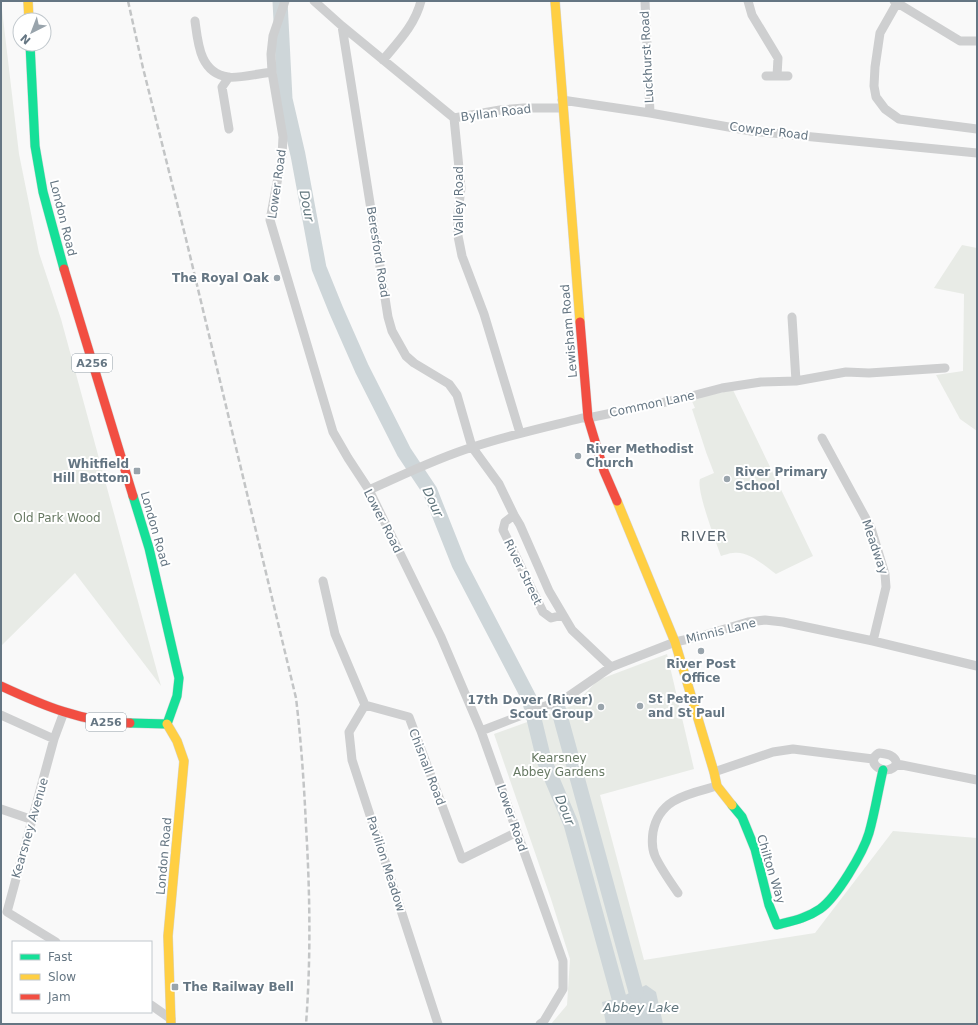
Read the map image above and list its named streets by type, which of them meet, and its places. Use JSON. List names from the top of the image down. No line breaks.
{"streets":{"street":["Luckhurst Road","Byllan Road","Cowper Road","Lower Road","Valley Road","London Road","Beresford Road","Lewisham Road","A256","Common Lane","Meadway","River Street","Minnis Lane","Chisnall Road","Kearsney Avenue","Pavilion Meadow","Chilton Way"]},"crossings":[["Luckhurst Road","Cowper Road"],["Byllan Road","Cowper Road"],["Byllan Road","Valley Road"],["Byllan Road","Lewisham Road"],["Cowper Road","Lewisham Road"],["Lower Road","Common Lane"],["Lower Road","Minnis Lane"],["Lower Road","Chisnall Road"],["Valley Road","Common Lane"],["London Road","A256"],["Beresford Road","Common Lane"],["Beresford Road","River Street"],["Lewisham Road","Common Lane"],["Lewisham Road","Minnis Lane"],["Lewisham Road","Chilton Way"],["A256","Kearsney Avenue"],["Common Lane","River Street"],["Meadway","Minnis Lane"],["River Street","Minnis Lane"],["Minnis Lane","Chilton Way"],["Chisnall Road","Pavilion Meadow"]],"districts":["RIVER"],"water":["Dour","Abbey Lake"],"parks":["Old Park Wood","Kearsney Abbey Gardens"],"places":{"other":["The Royal Oak","River Methodist Church","River Primary School","River Post Office","St Peter and St Paul","17th Dover (River) Scout Group"],"transit":["Whitfield Hill Bottom","The Railway Bell"]},"legend":["Fast","Slow","Jam"],"north":"bottom left"}
